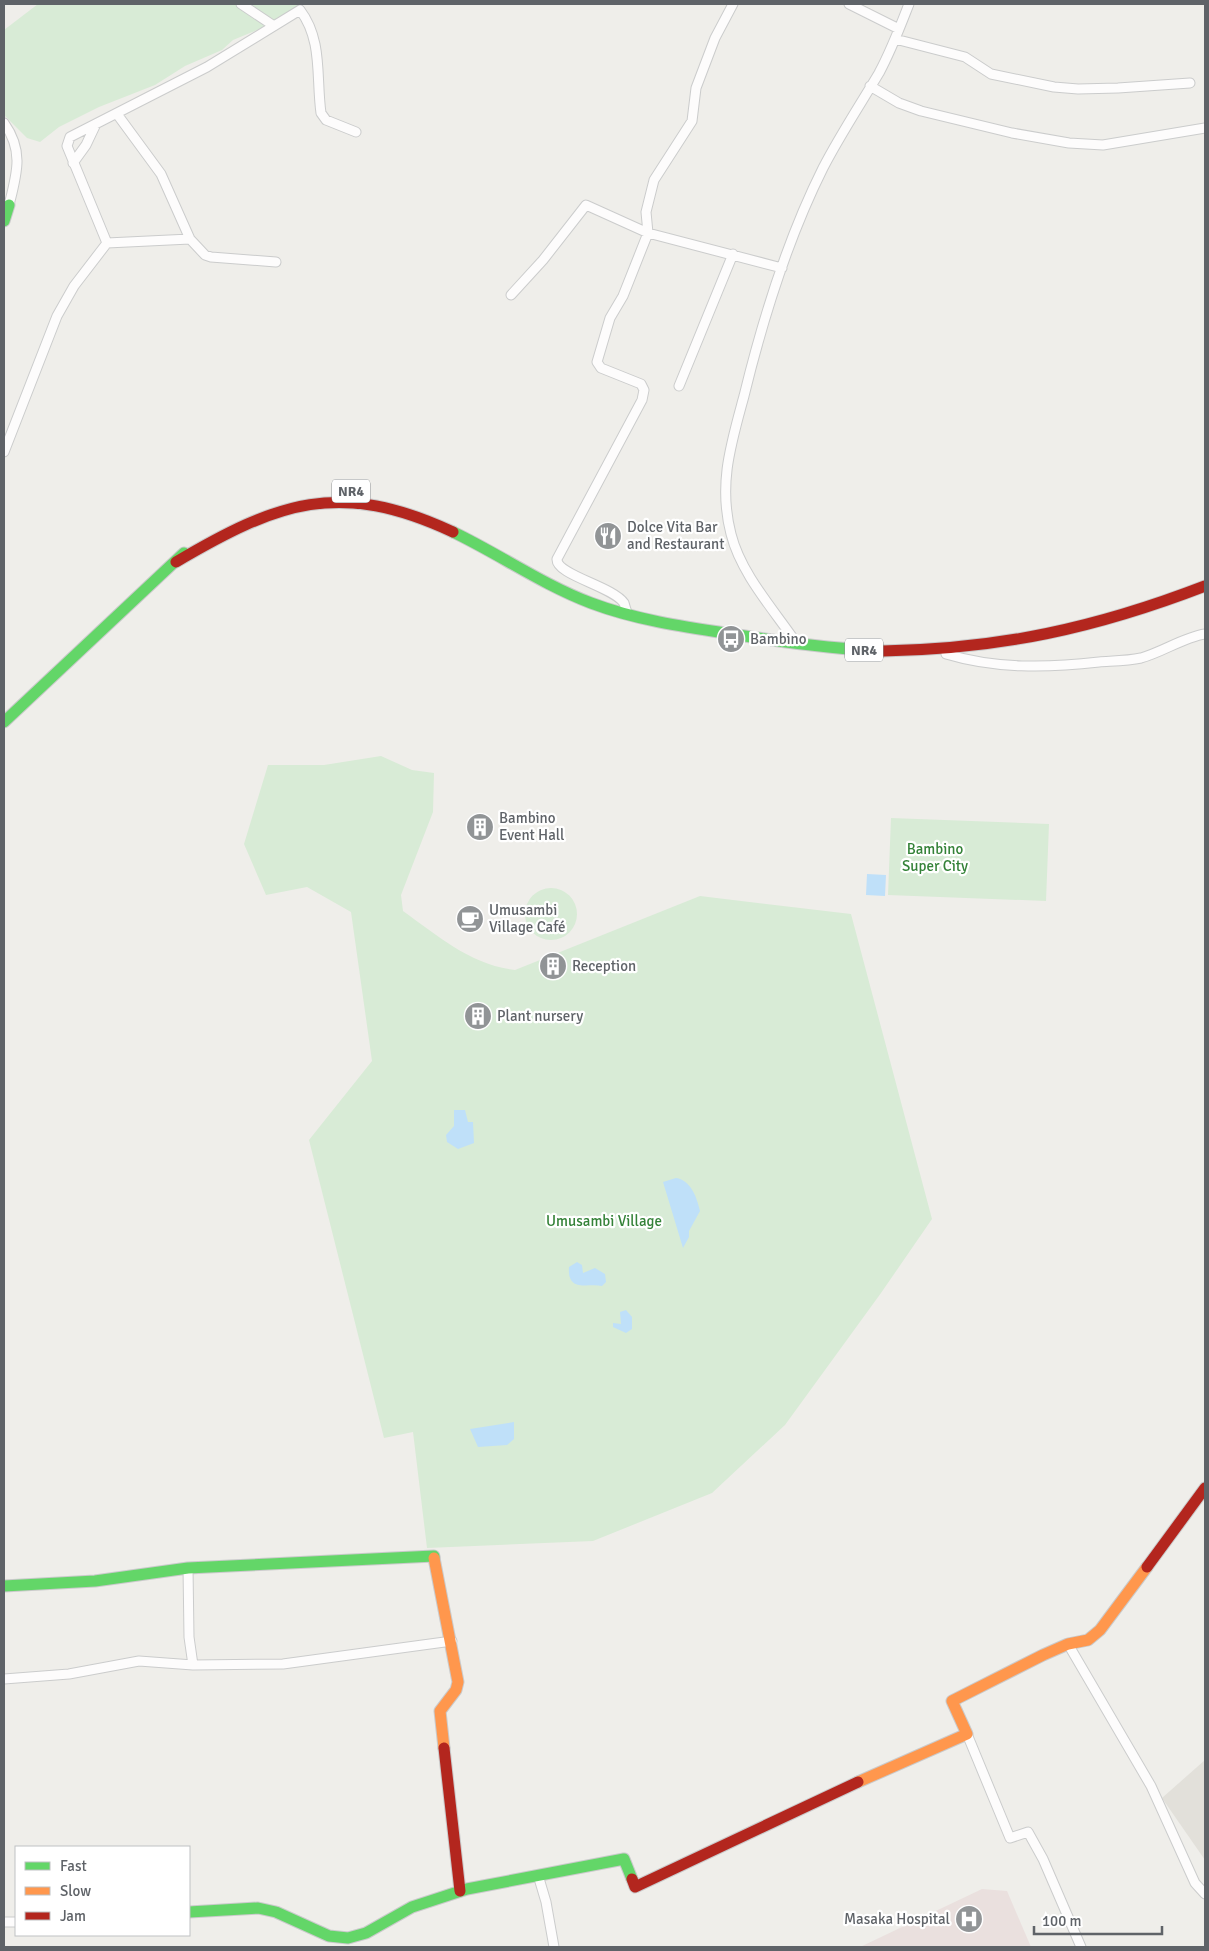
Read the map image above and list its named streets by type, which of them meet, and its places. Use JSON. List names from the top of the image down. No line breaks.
{"streets":{"main road":["NR4"]},"parks":["Bambino Super City","Umusambi Village"],"places":{"restaurant":["Dolce Vita Bar and Restaurant"],"bus stop":["Bambino"],"building":["Bambino Event Hall","Reception","Plant nursery"],"cafe":["Umusambi Village Café"],"hospital":["Masaka Hospital"]},"legend":["Fast","Slow","Jam"],"scale_bar":"100 m"}
